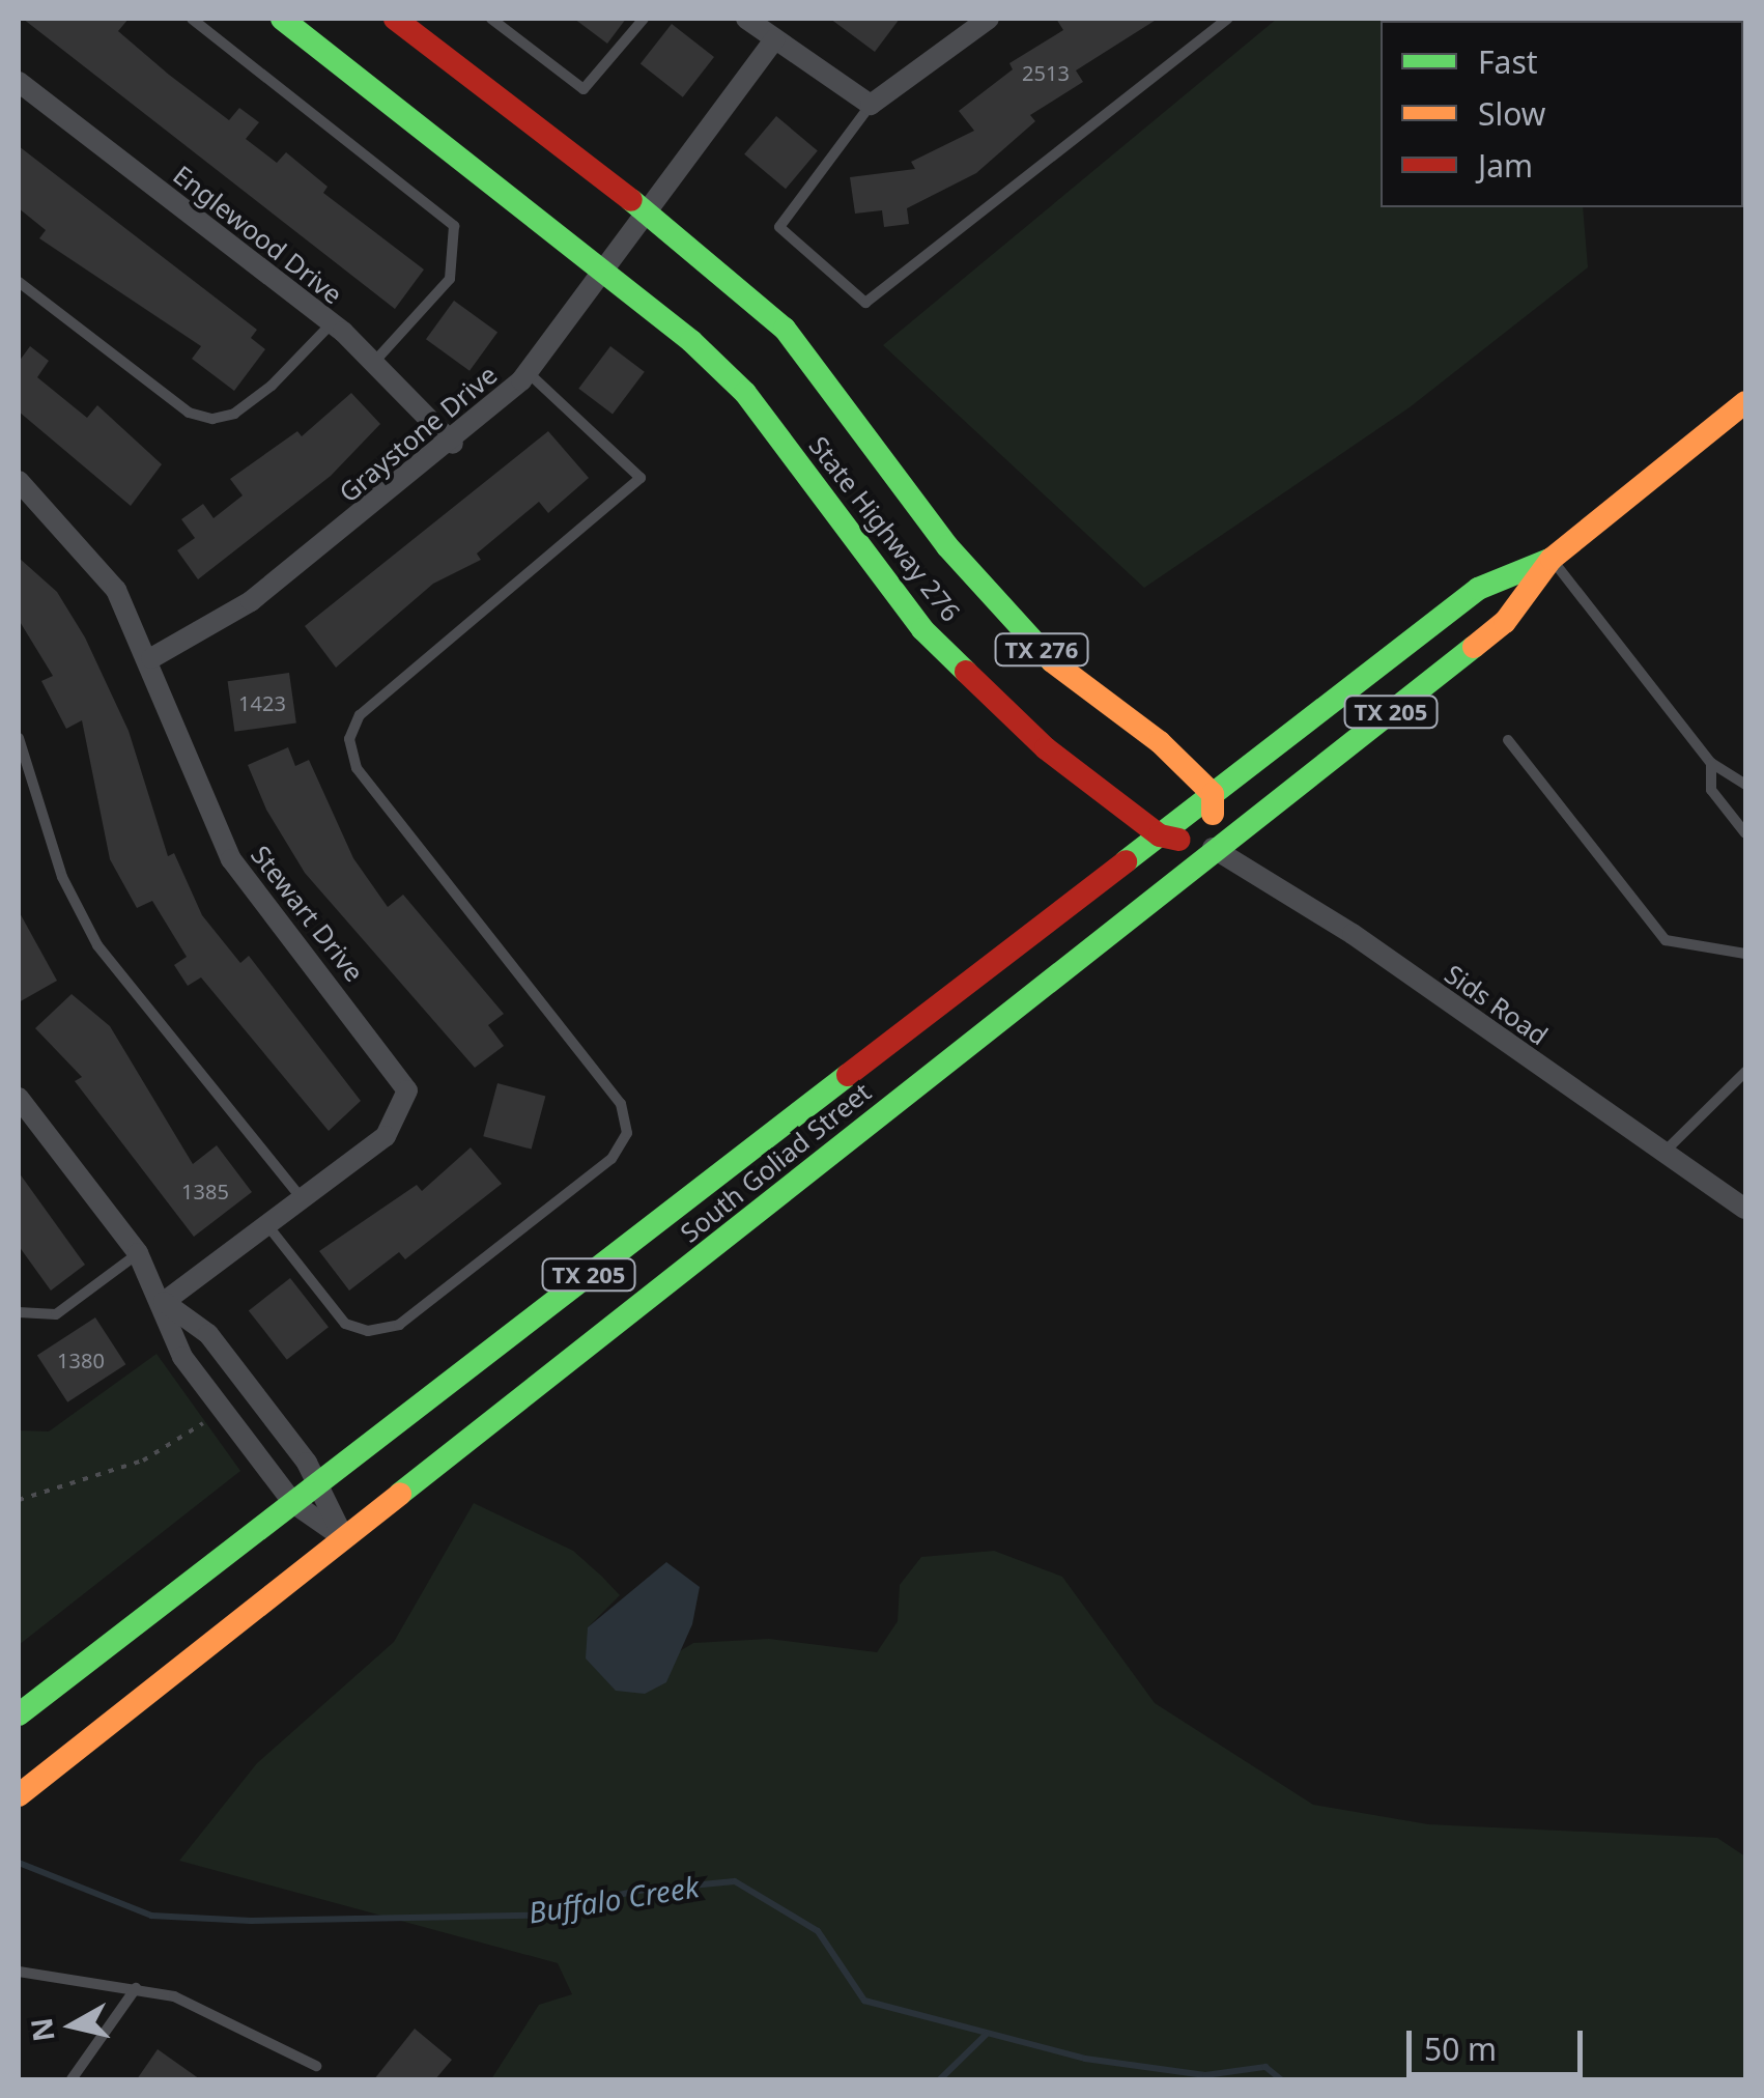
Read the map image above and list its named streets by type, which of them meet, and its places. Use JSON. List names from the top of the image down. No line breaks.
{"streets":{"main road":["State Highway 276","TX 276","TX 205","South Goliad Street"],"street":["Englewood Drive","Graystone Drive","Stewart Drive","Sids Road"]},"crossings":[["Englewood Drive","Graystone Drive"],["Graystone Drive","State Highway 276"],["Graystone Drive","Stewart Drive"],["State Highway 276","Sids Road"],["State Highway 276","South Goliad Street"],["Sids Road","South Goliad Street"]],"water":["Buffalo Creek"],"house_numbers":["2513","1423","1385","1380"],"legend":["Fast","Slow","Jam"],"scale_bar":"50 m","north":"left"}
